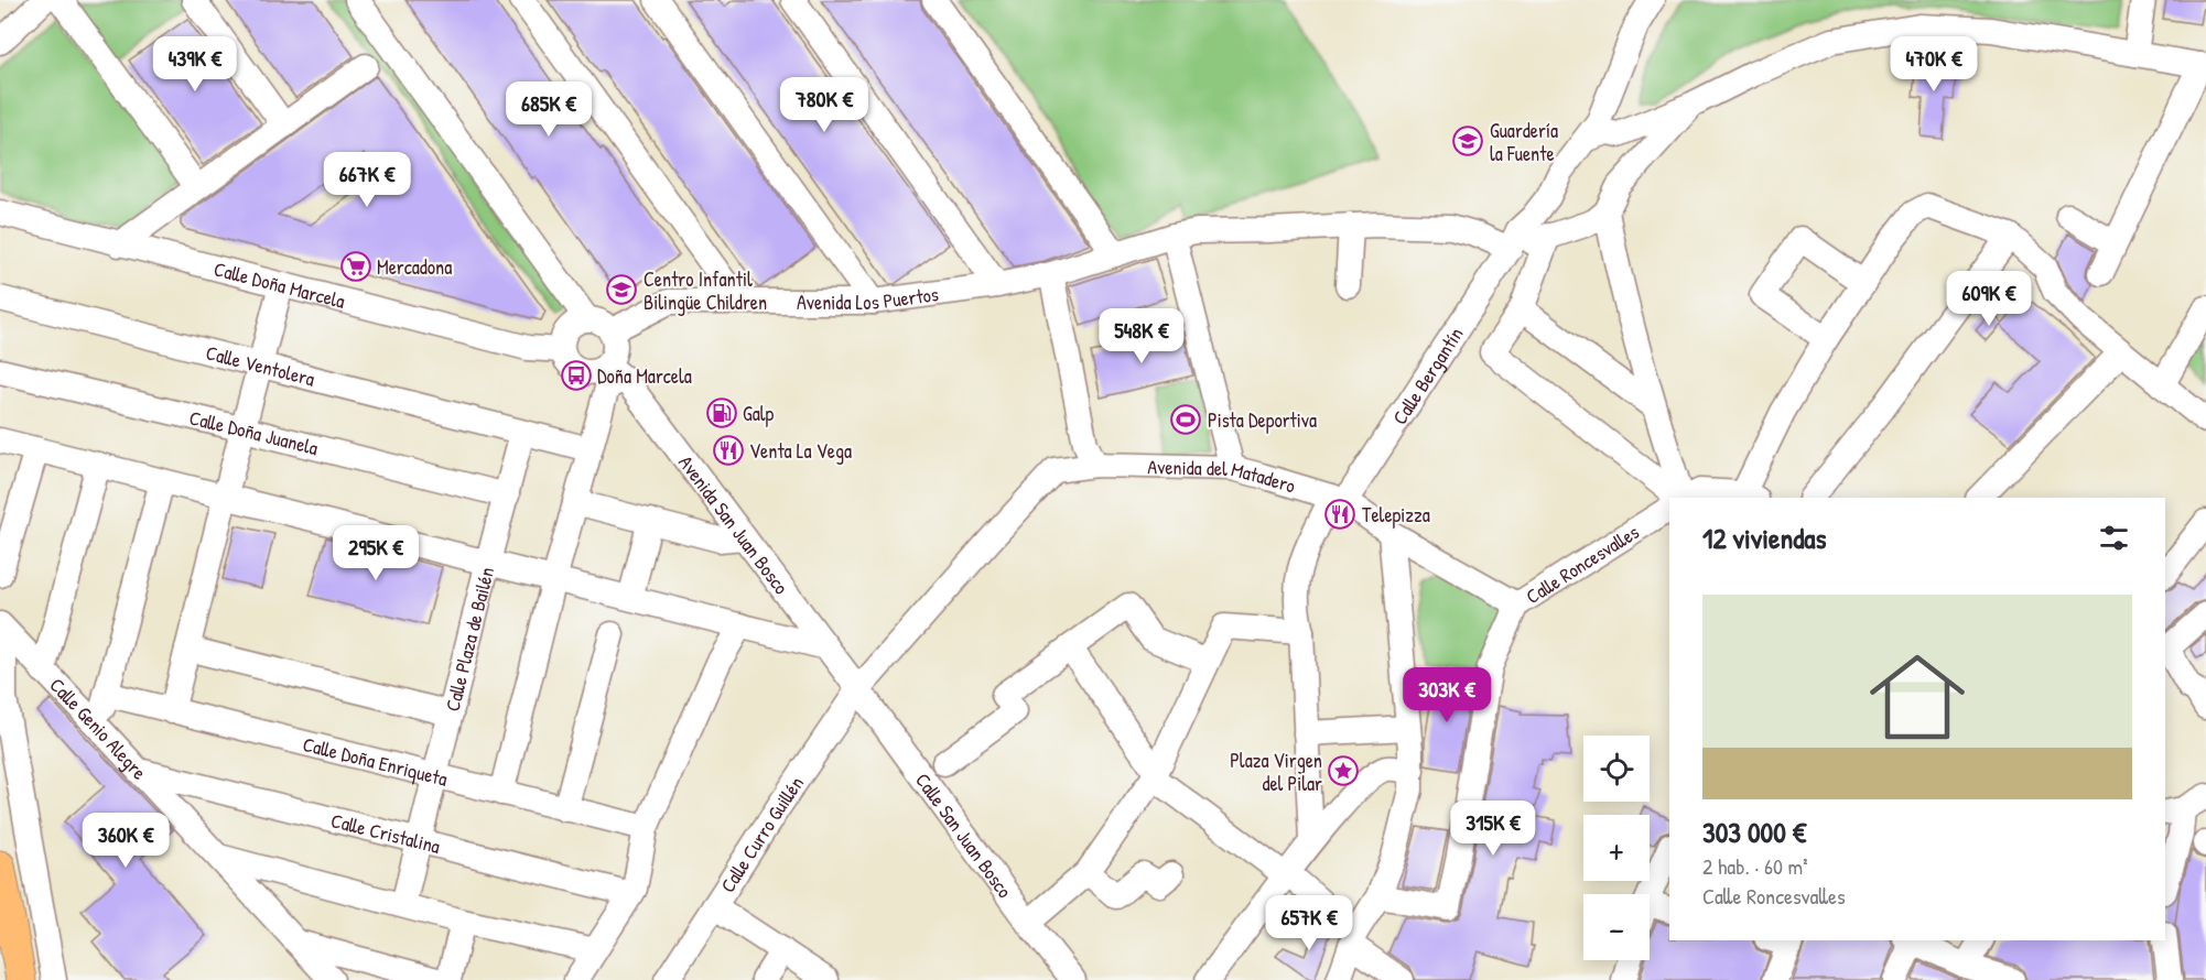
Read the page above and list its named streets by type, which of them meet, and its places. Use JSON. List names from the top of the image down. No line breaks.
{"streets":{"street":["Calle Doña Marcela","Avenida Los Puertos","Calle Ventolera","Calle Bergantín","Calle Doña Juanela","Avenida del Matadero","Avenida San Juan Bosco","Calle Roncesvalles","Calle Plaza de Bailén","Calle Genio Alegre","Calle Doña Enriqueta","Calle Cristalina","Calle Curro Guillén","Calle San Juan Bosco"]},"crossings":[["Calle Doña Marcela","Avenida Los Puertos"],["Calle Doña Marcela","Avenida San Juan Bosco"],["Avenida Los Puertos","Calle Bergantín"],["Avenida Los Puertos","Avenida San Juan Bosco"],["Calle Bergantín","Avenida del Matadero"],["Avenida del Matadero","Avenida San Juan Bosco"],["Avenida del Matadero","Calle Roncesvalles"],["Avenida del Matadero","Calle Curro Guillén"],["Avenida del Matadero","Calle San Juan Bosco"],["Avenida San Juan Bosco","Calle Curro Guillén"],["Avenida San Juan Bosco","Calle San Juan Bosco"],["Calle Genio Alegre","Calle Cristalina"],["Calle Curro Guillén","Calle San Juan Bosco"]],"places":{"school or university":["Guardería la Fuente","Centro Infantil Bilingüe Children"],"supermarket":["Mercadona"],"bus stop":["Doña Marcela"],"fuel station":["Galp"],"sports":["Pista Deportiva"],"restaurant":["Venta La Vega","Telepizza"],"place":["Plaza Virgen del Pilar"]},"page":{"price":["439K €","470K €","780K €","685K €","667K €","609K €","548K €","295K €","303K €","315K €","360K €","657K €"],"heading":"12 viviendas","list":[{"name":"303 000 €","note":"2 hab. · 60 m² · Calle Roncesvalles"}],"map_buttons":["+","−"]}}
